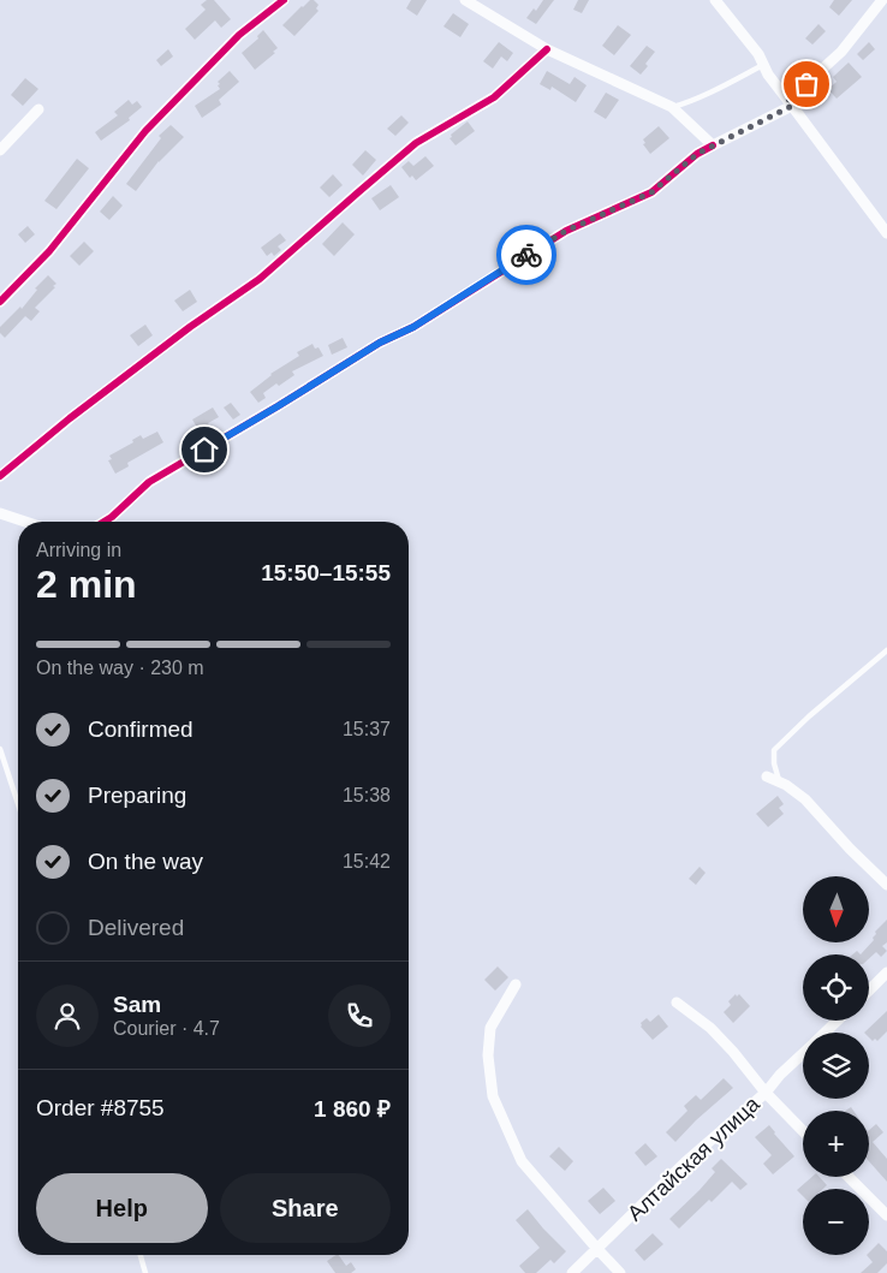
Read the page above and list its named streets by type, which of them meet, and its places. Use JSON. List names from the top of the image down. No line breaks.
{"streets":{"street":["Алтайская улица"]},"north":"bottom","page":{"heading":["2 min","Arriving in","15:50–15:55"],"panel":["Sam","Courier · 4.7","Order #8755","1 860 ₽"],"bar":"On the way · 230 m","list":[["Confirmed","15:37"],["Preparing","15:38"],["On the way","15:42"],"Delivered"],"map_buttons":["+","−"],"buttons":["Help","Share"]}}
